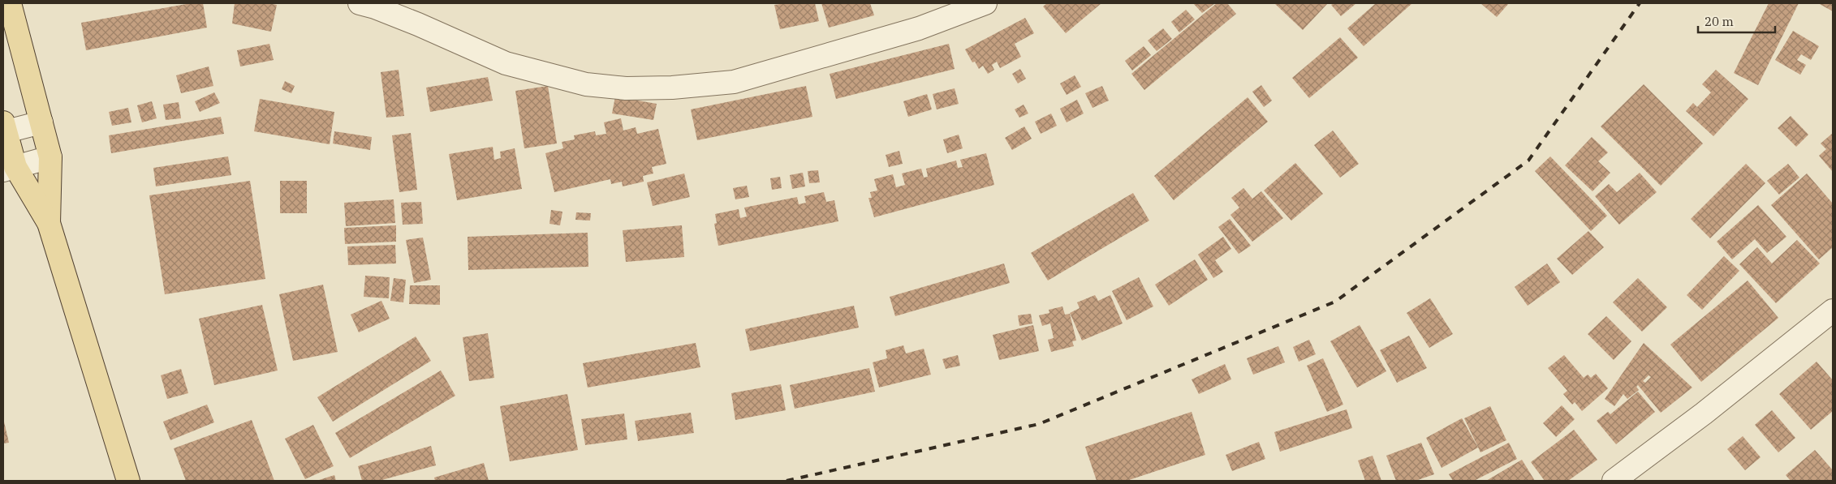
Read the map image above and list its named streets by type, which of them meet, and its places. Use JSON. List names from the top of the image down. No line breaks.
{"scale_bar":"20 m"}
